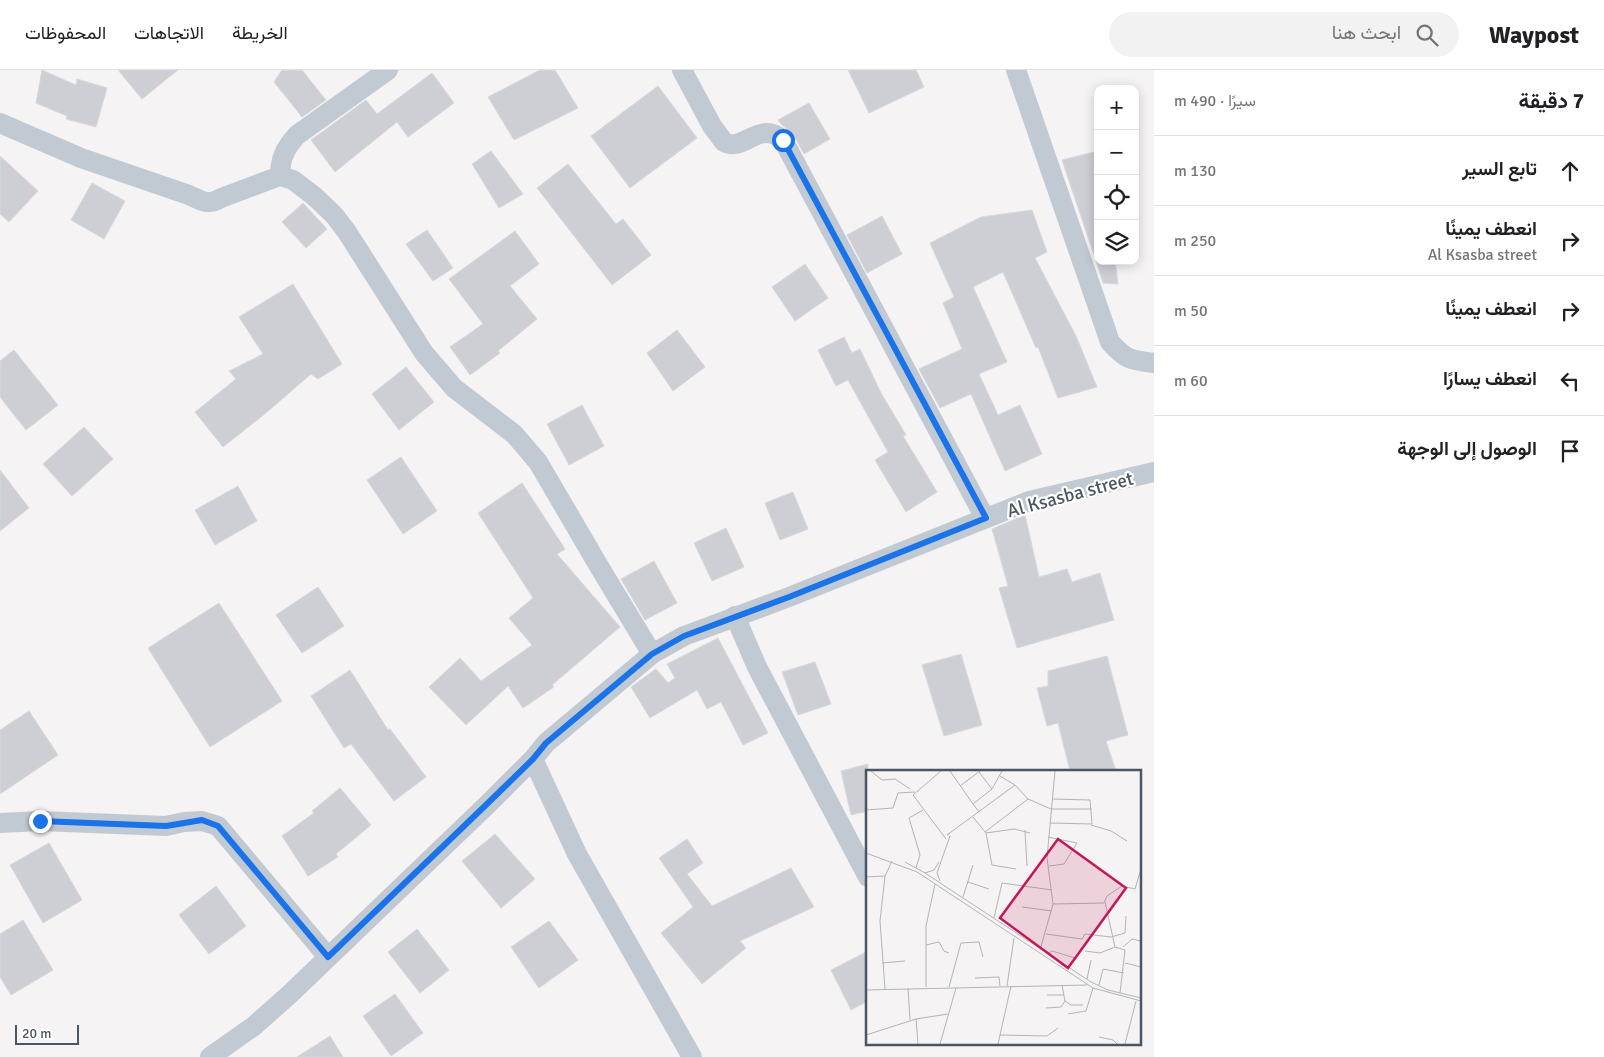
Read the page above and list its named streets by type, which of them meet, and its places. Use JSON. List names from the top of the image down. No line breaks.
{"streets":{"street":["Al Ksasba street"]},"scale_bar":"20 m","page":{"header":"Waypost","search":"ابحث هنا","nav":["الخريطة","الاتجاهات","المحفوظات"],"heading":["7 دقيقة","سيرًا · 490 m"],"map_buttons":["+","−"],"list":[["تابع السير","130 m"],["انعطف يمينًا","Al Ksasba street","250 m"],["انعطف يمينًا","50 m"],["انعطف يسارًا","60 m"],"الوصول إلى الوجهة"],"scale":"20 m"}}
